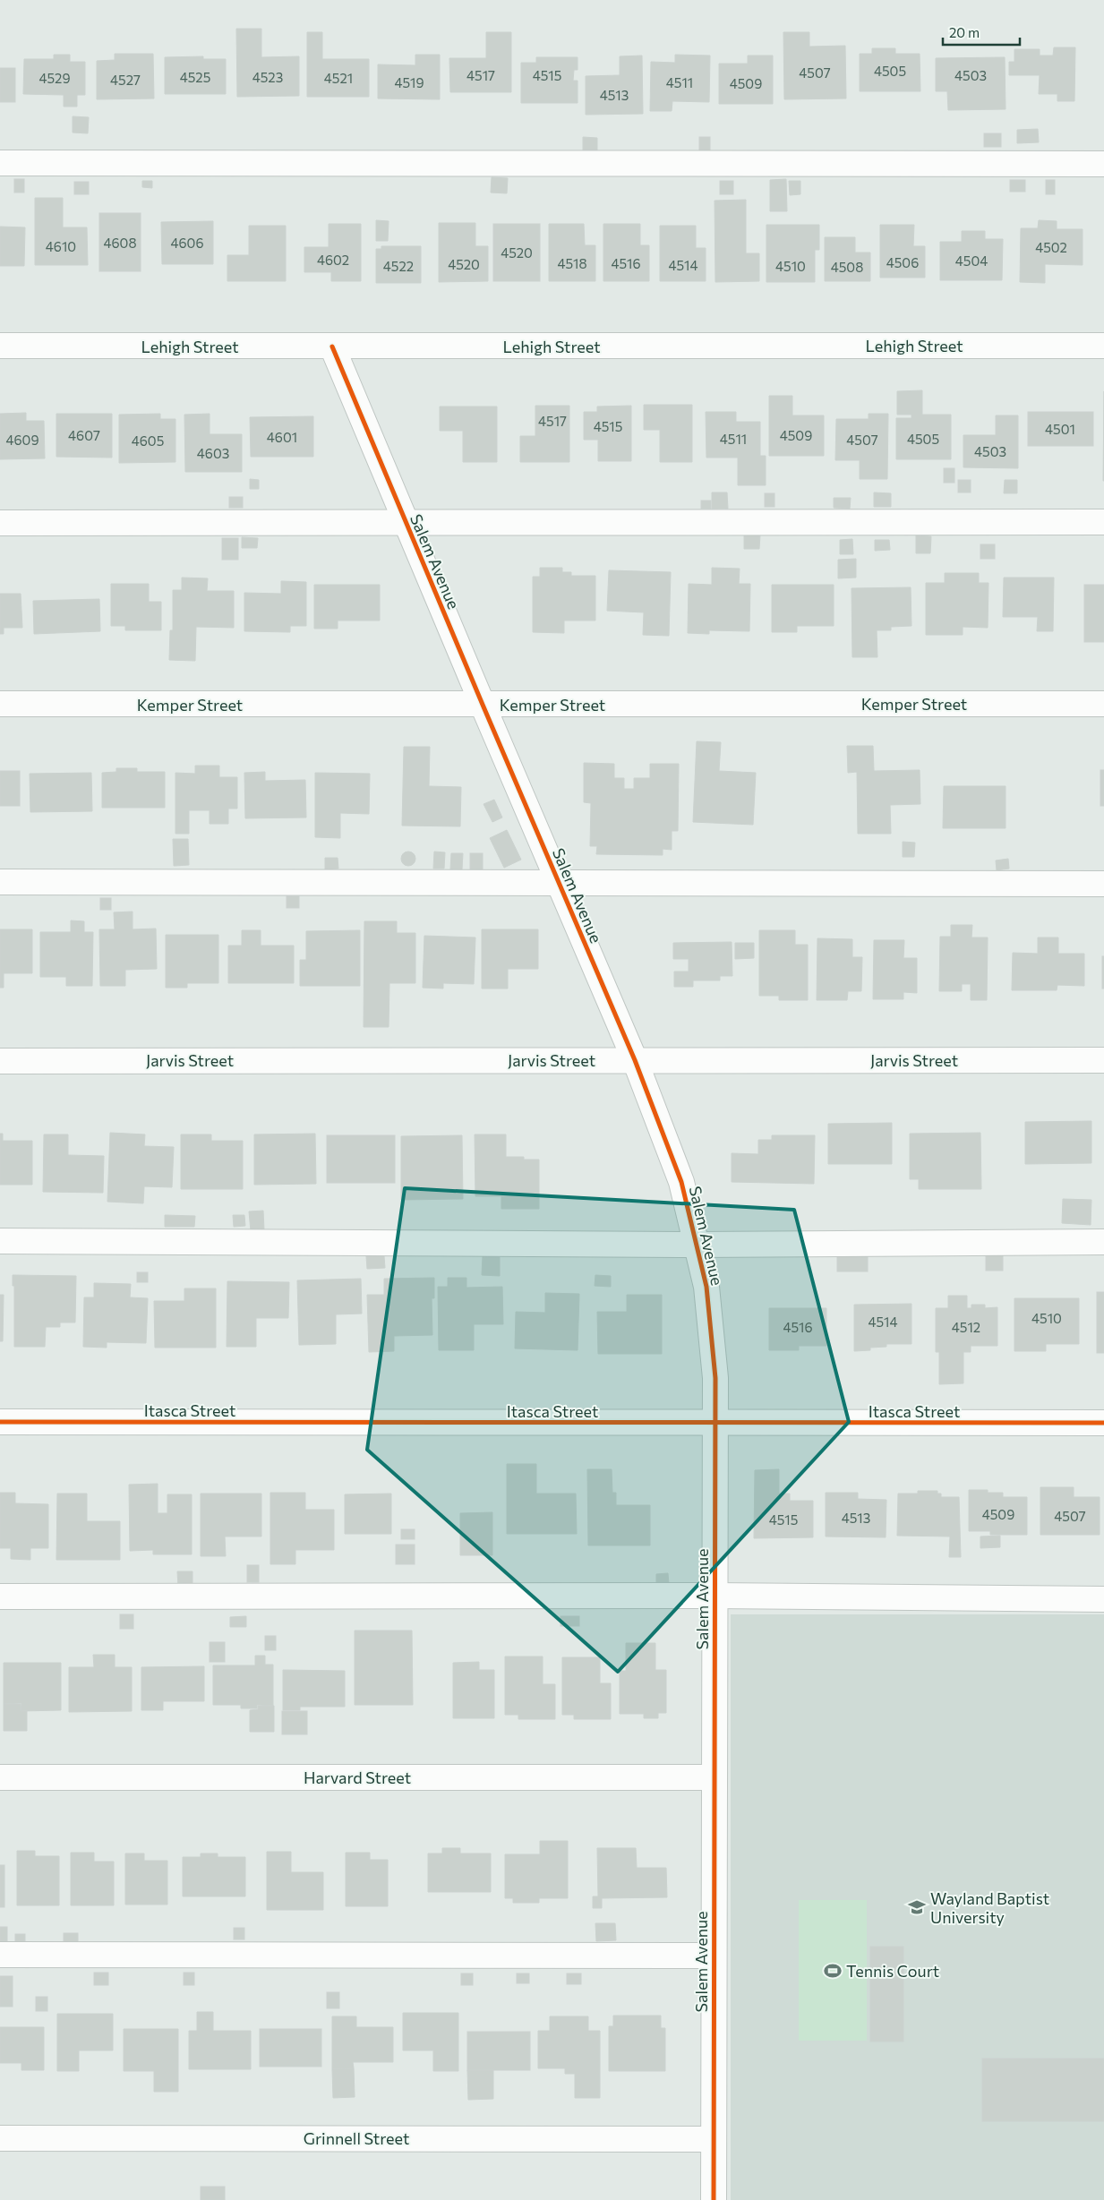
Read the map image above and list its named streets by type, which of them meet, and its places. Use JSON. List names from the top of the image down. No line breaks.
{"streets":{"street":["Lehigh Street","Salem Avenue","Kemper Street","Jarvis Street","Itasca Street","Harvard Street","Grinnell Street"]},"crossings":[["Lehigh Street","Salem Avenue"],["Salem Avenue","Kemper Street"],["Salem Avenue","Jarvis Street"],["Salem Avenue","Itasca Street"],["Salem Avenue","Harvard Street"],["Salem Avenue","Grinnell Street"]],"places":{"school or university":["Wayland Baptist University"],"sports":["Tennis Court"]},"house_numbers":["4505","4507","4517","4515","4503","4525","4523","4529","4521","4527","4519","4511","4509","4513","4608","4606","4610","4502","4520","4602","4504","4506","4518","4516","4520","4514","4522","4510","4508","4517","4515","4501","4607","4509","4601","4511","4505","4609","4507","4605","4503","4603","4510","4514","4516","4512","4509","4507","4513","4515"],"scale_bar":"20 m"}
